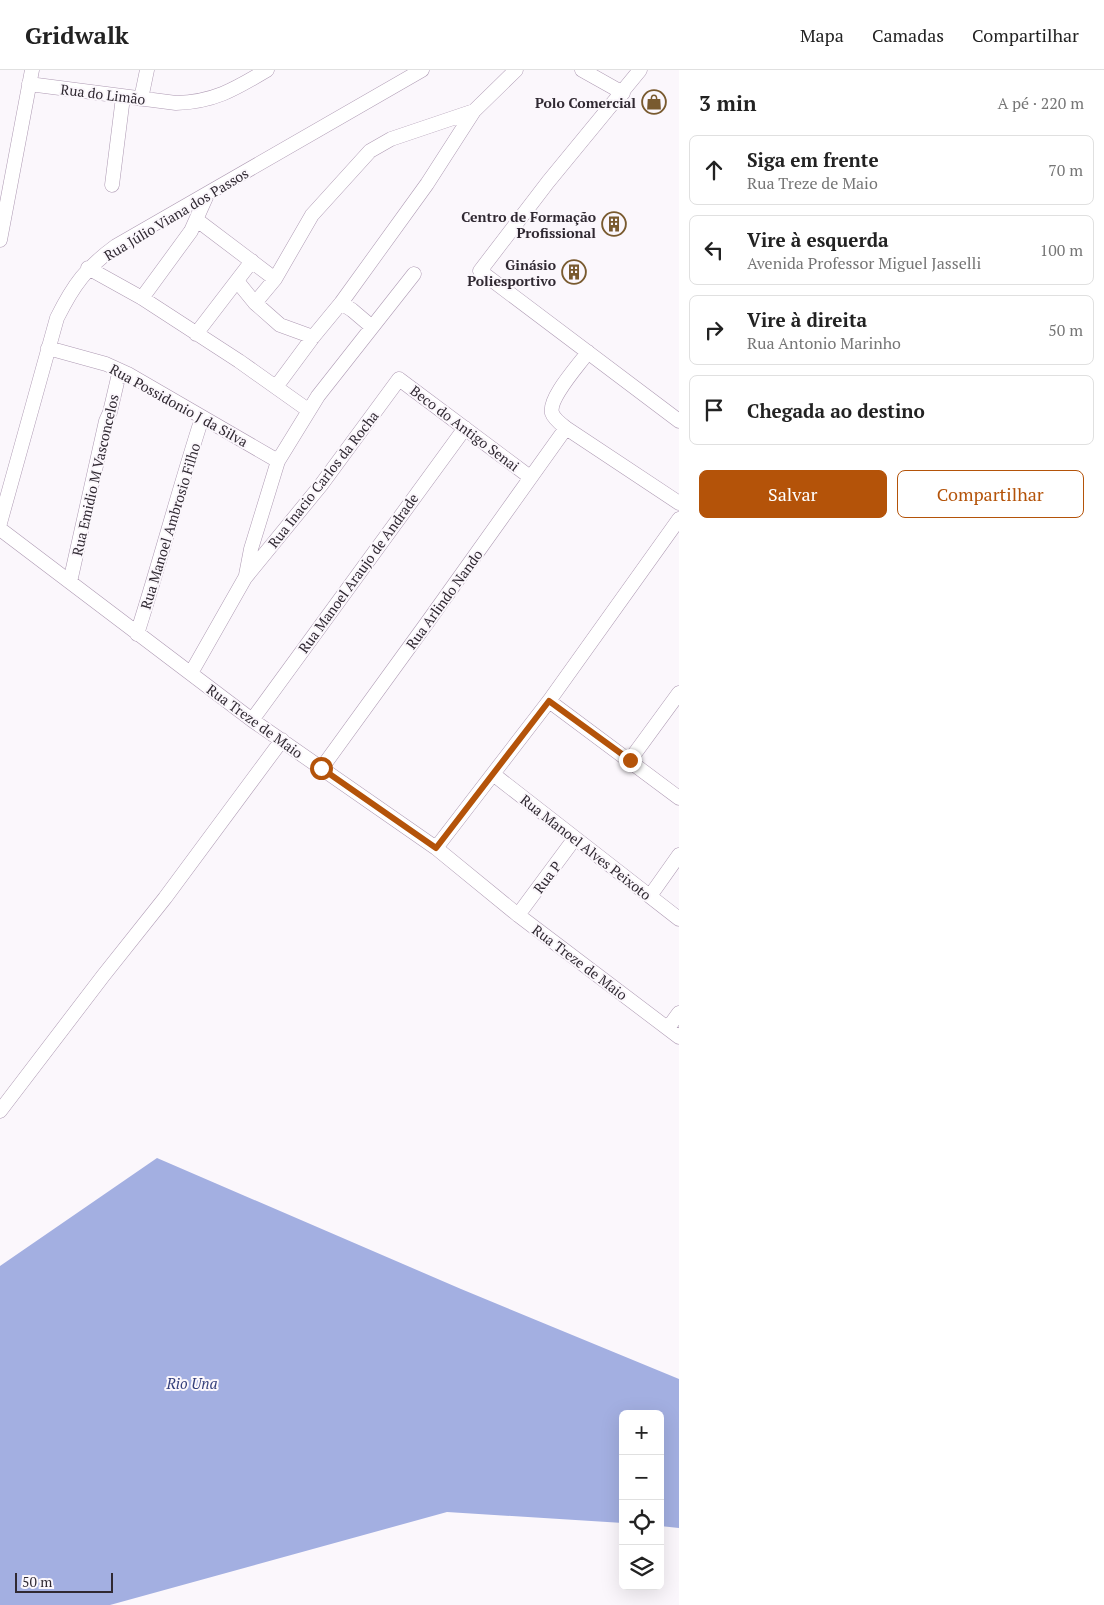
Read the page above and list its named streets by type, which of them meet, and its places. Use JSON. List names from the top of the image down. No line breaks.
{"streets":{"street":["Rua do Limão","Rua Júlio Viana dos Passos","Rua Possidonio J da Silva","Beco do Antigo Senai","Rua Emidio M Vasconcelos","Rua Inacio Carlos da Rocha","Rua Manoel Ambrosio Filho","Rua Manoel Araujo de Andrade","Rua Arlindo Nando","Rua Treze de Maio","Rua Manoel Alves Peixoto","Rua P"]},"crossings":[["Rua Júlio Viana dos Passos","Rua Possidonio J da Silva"],["Rua Possidonio J da Silva","Rua Emidio M Vasconcelos"],["Rua Possidonio J da Silva","Rua Inacio Carlos da Rocha"],["Rua Possidonio J da Silva","Rua Manoel Ambrosio Filho"],["Beco do Antigo Senai","Rua Inacio Carlos da Rocha"],["Beco do Antigo Senai","Rua Manoel Araujo de Andrade"],["Beco do Antigo Senai","Rua Arlindo Nando"],["Rua Emidio M Vasconcelos","Rua Treze de Maio"],["Rua Inacio Carlos da Rocha","Rua Treze de Maio"],["Rua Manoel Ambrosio Filho","Rua Treze de Maio"],["Rua Manoel Araujo de Andrade","Rua Treze de Maio"],["Rua Arlindo Nando","Rua Treze de Maio"],["Rua Treze de Maio","Rua P"],["Rua Manoel Alves Peixoto","Rua P"]],"water":["Rio Una"],"places":{"shop":["Polo Comercial"],"building":["Centro de Formação Profissional","Ginásio Poliesportivo"]},"scale_bar":"50 m","page":{"header":"Gridwalk","nav":["Mapa","Camadas","Compartilhar"],"heading":["3 min","A pé · 220 m"],"list":[["Siga em frente","Rua Treze de Maio","70 m"],["Vire à esquerda","Avenida Professor Miguel Jasselli","100 m"],["Vire à direita","Rua Antonio Marinho","50 m"],"Chegada ao destino"],"buttons":["Salvar","Compartilhar"],"map_buttons":["+","−"],"scale":"50 m"}}
